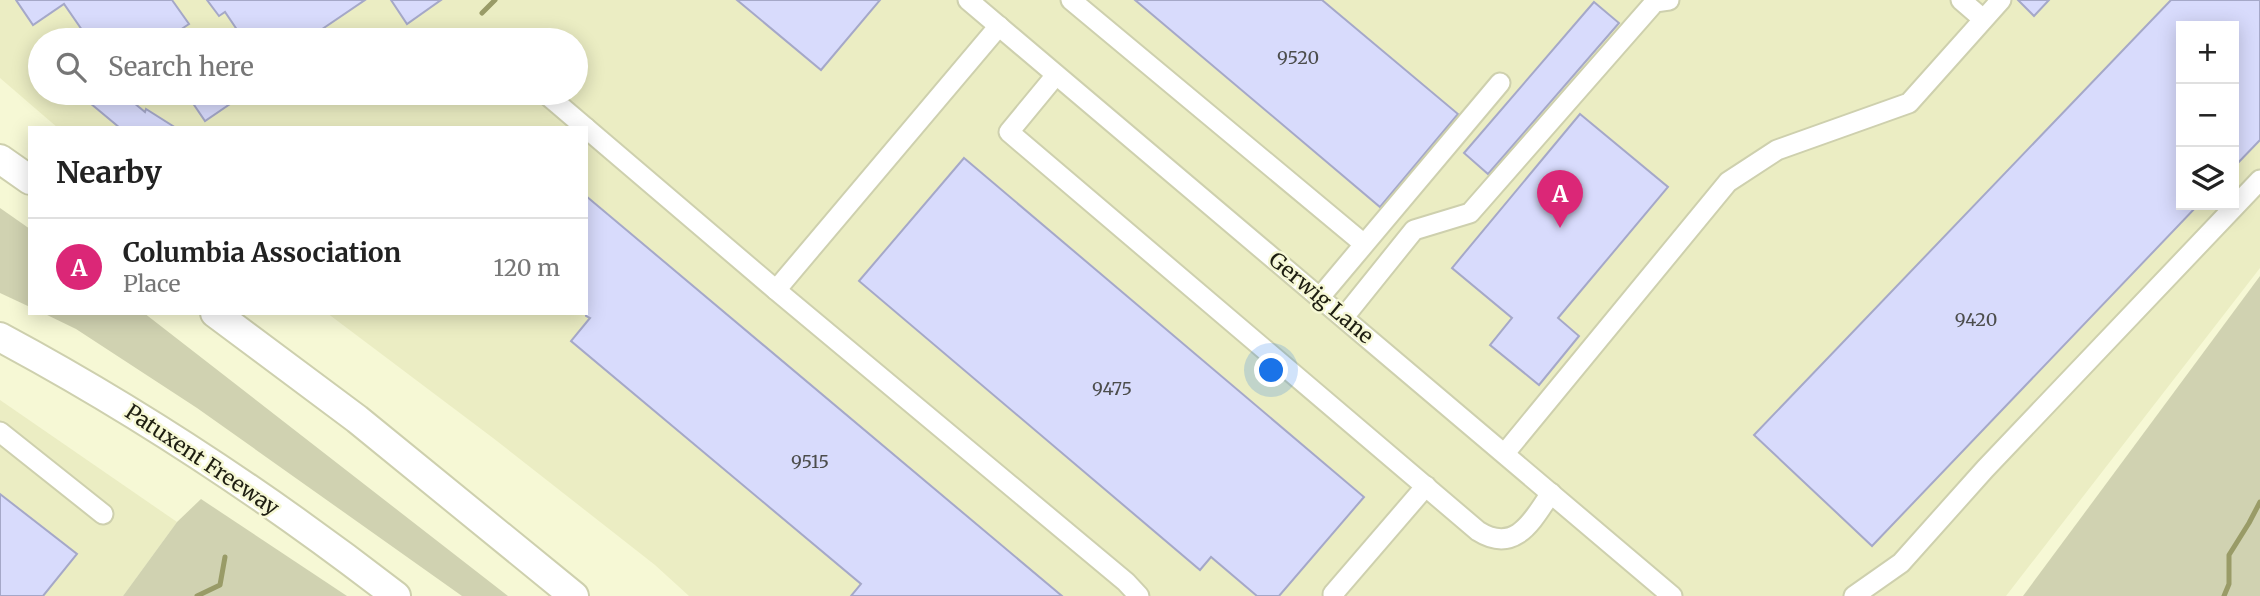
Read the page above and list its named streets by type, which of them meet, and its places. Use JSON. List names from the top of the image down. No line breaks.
{"streets":{"highway":["Patuxent Freeway"],"street":["Gerwig Lane"]},"house_numbers":["9520","9420","9475","9515"],"page":{"map_buttons":["+","−"],"search":"Search here","heading":"Nearby","pins":"A","list":[{"mark":"A","name":"Columbia Association","note":"Place","value":"120 m"}]}}
